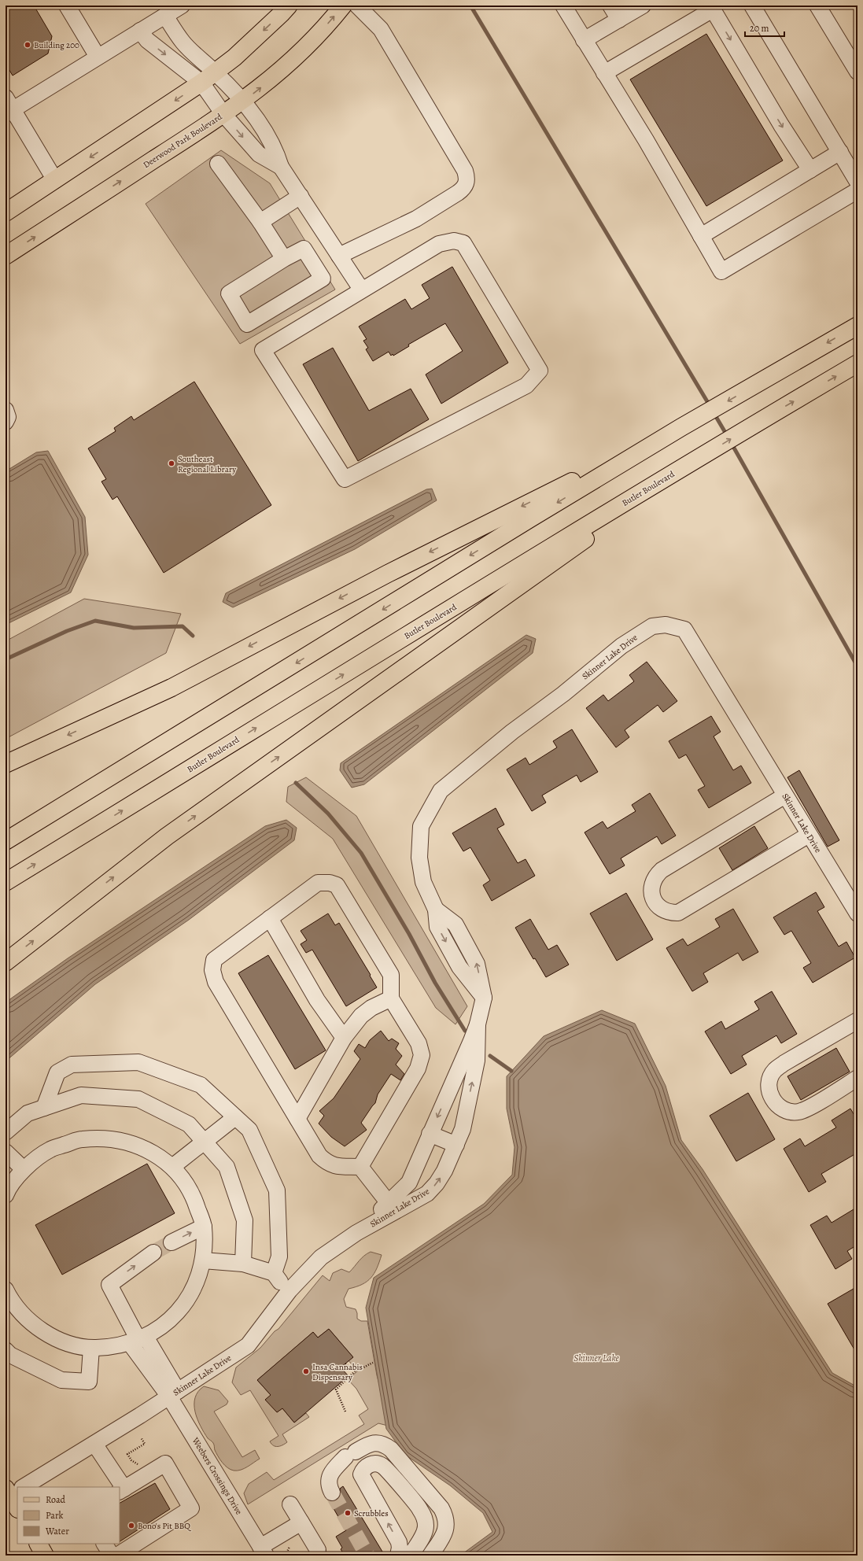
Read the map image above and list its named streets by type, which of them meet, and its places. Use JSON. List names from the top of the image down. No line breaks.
{"streets":{"main road":["Deerwood Park Boulevard","Butler Boulevard"],"street":["Skinner Lake Drive","Weebers Crossings Drive"]},"crossings":[["Skinner Lake Drive","Weebers Crossings Drive"]],"water":["Skinner Lake"],"places":["Building 200","Southeast Regional Library","Insa Cannabis Dispensary","Scrubbles","Bono's Pit BBQ"],"legend":["Road","Park","Water"],"scale_bar":"20 m"}
